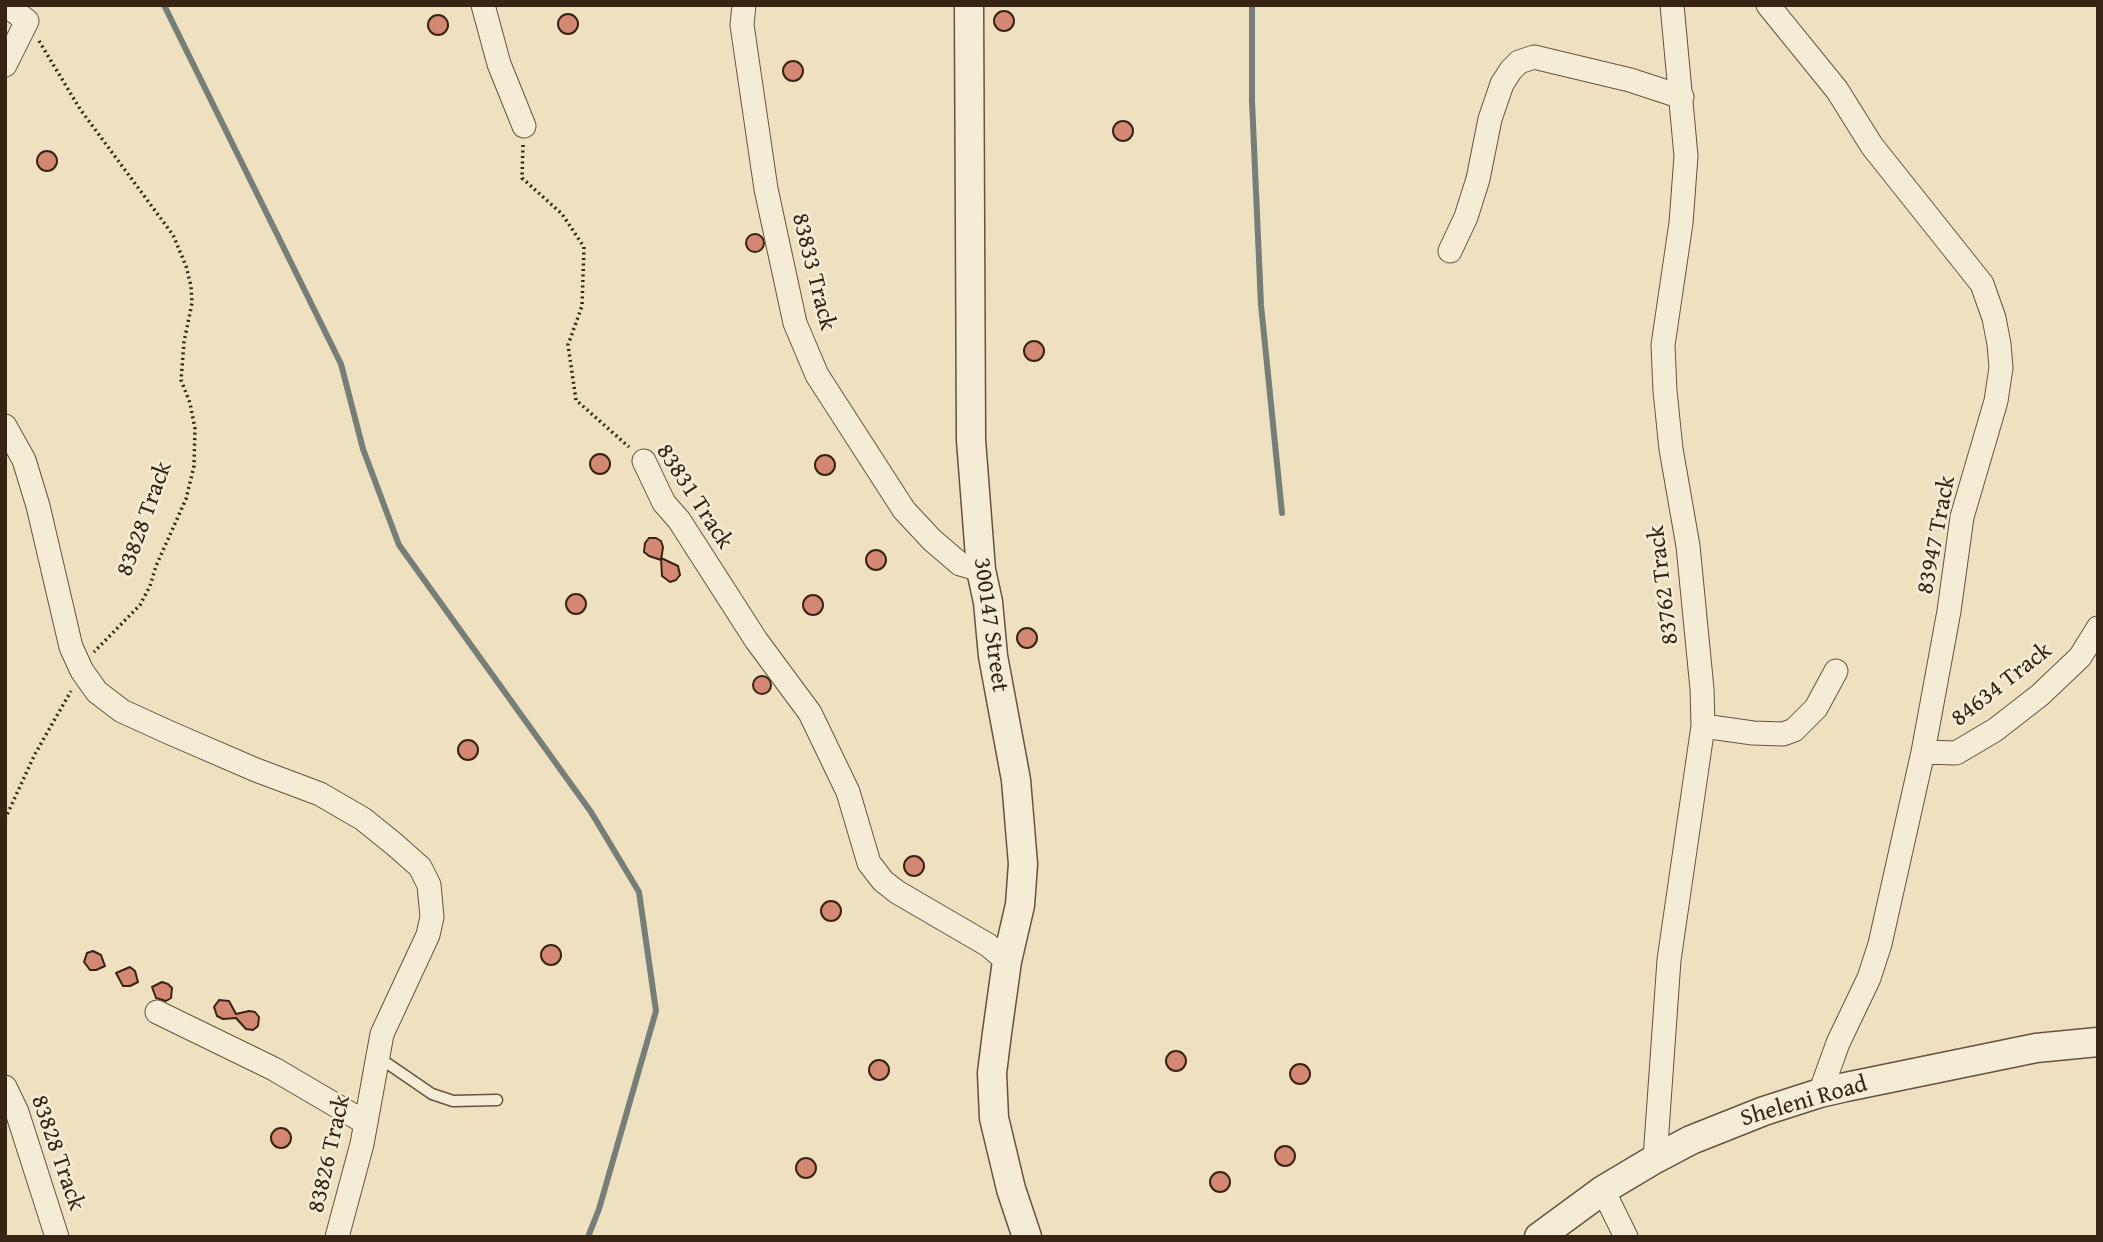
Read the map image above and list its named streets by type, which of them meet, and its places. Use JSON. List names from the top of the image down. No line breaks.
{"streets":{"street":["83833 Track","83831 Track","83828 Track","83947 Track","83762 Track","300147 Street","84634 Track","Sheleni Road","83826 Track"]},"crossings":[["83833 Track","300147 Street"],["83831 Track","300147 Street"],["83828 Track","83826 Track"],["83947 Track","84634 Track"],["83947 Track","Sheleni Road"],["83762 Track","Sheleni Road"]]}
